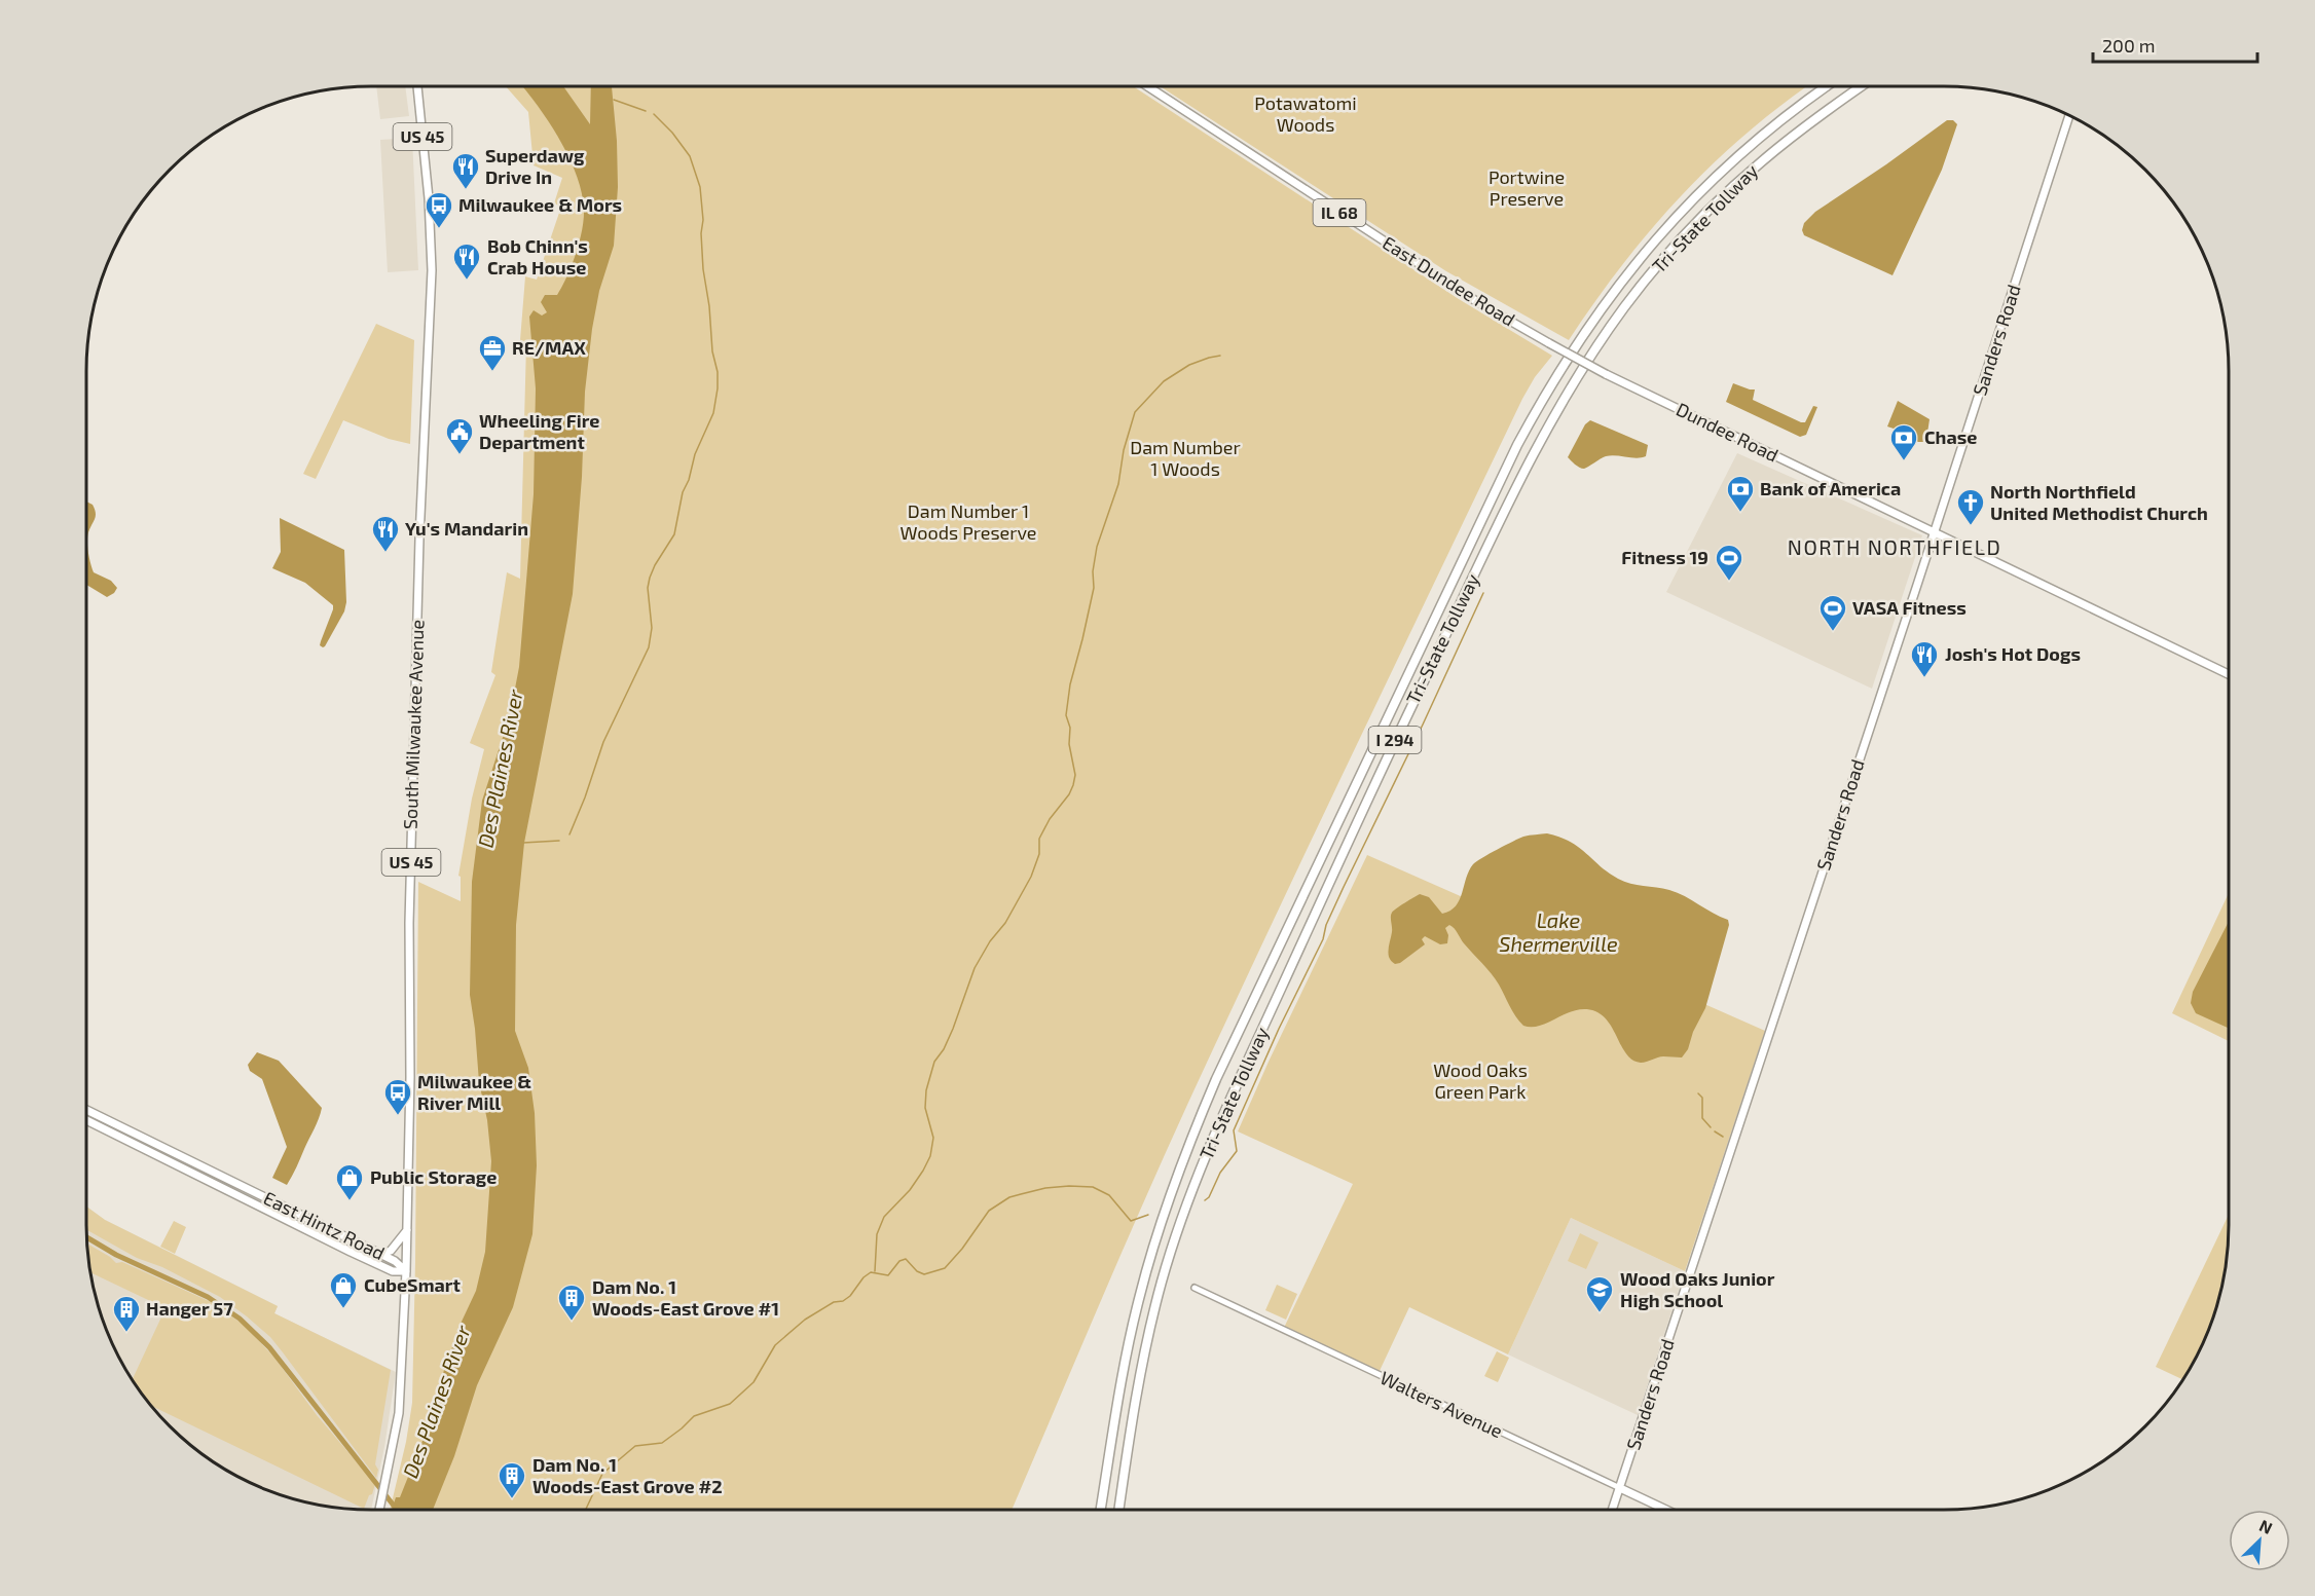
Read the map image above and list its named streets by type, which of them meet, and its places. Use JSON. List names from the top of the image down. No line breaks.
{"streets":{"highway":["Tri-State Tollway","I 294"],"main road":["US 45","IL 68","East Dundee Road","Sanders Road","Dundee Road","South Milwaukee Avenue","East Hintz Road","Walters Avenue"]},"crossings":[["East Dundee Road","Dundee Road"],["Sanders Road","Dundee Road"],["Sanders Road","Walters Avenue"],["South Milwaukee Avenue","East Hintz Road"]],"districts":["NORTH NORTHFIELD"],"water":["Des Plaines River","Lake Shermerville"],"parks":["Potawatomi Woods","Portwine Preserve","Dam Number 1 Woods","Dam Number 1 Woods Preserve","Wood Oaks Green Park"],"places":{"restaurant":["Superdawg Drive In","Bob Chinn's Crab House","Yu's Mandarin","Josh's Hot Dogs"],"bus stop":["Milwaukee & Mors","Milwaukee & River Mill"],"office":["RE/MAX"],"public building":["Wheeling Fire Department"],"bank":["Chase","Bank of America"],"church":["North Northfield United Methodist Church"],"sports":["Fitness 19","VASA Fitness"],"shop":["Public Storage","CubeSmart"],"school or university":["Wood Oaks Junior High School"],"building":["Dam No. 1 Woods-East Grove #1","Hanger 57","Dam No. 1 Woods-East Grove #2"]},"scale_bar":"200 m","north":"top right"}
